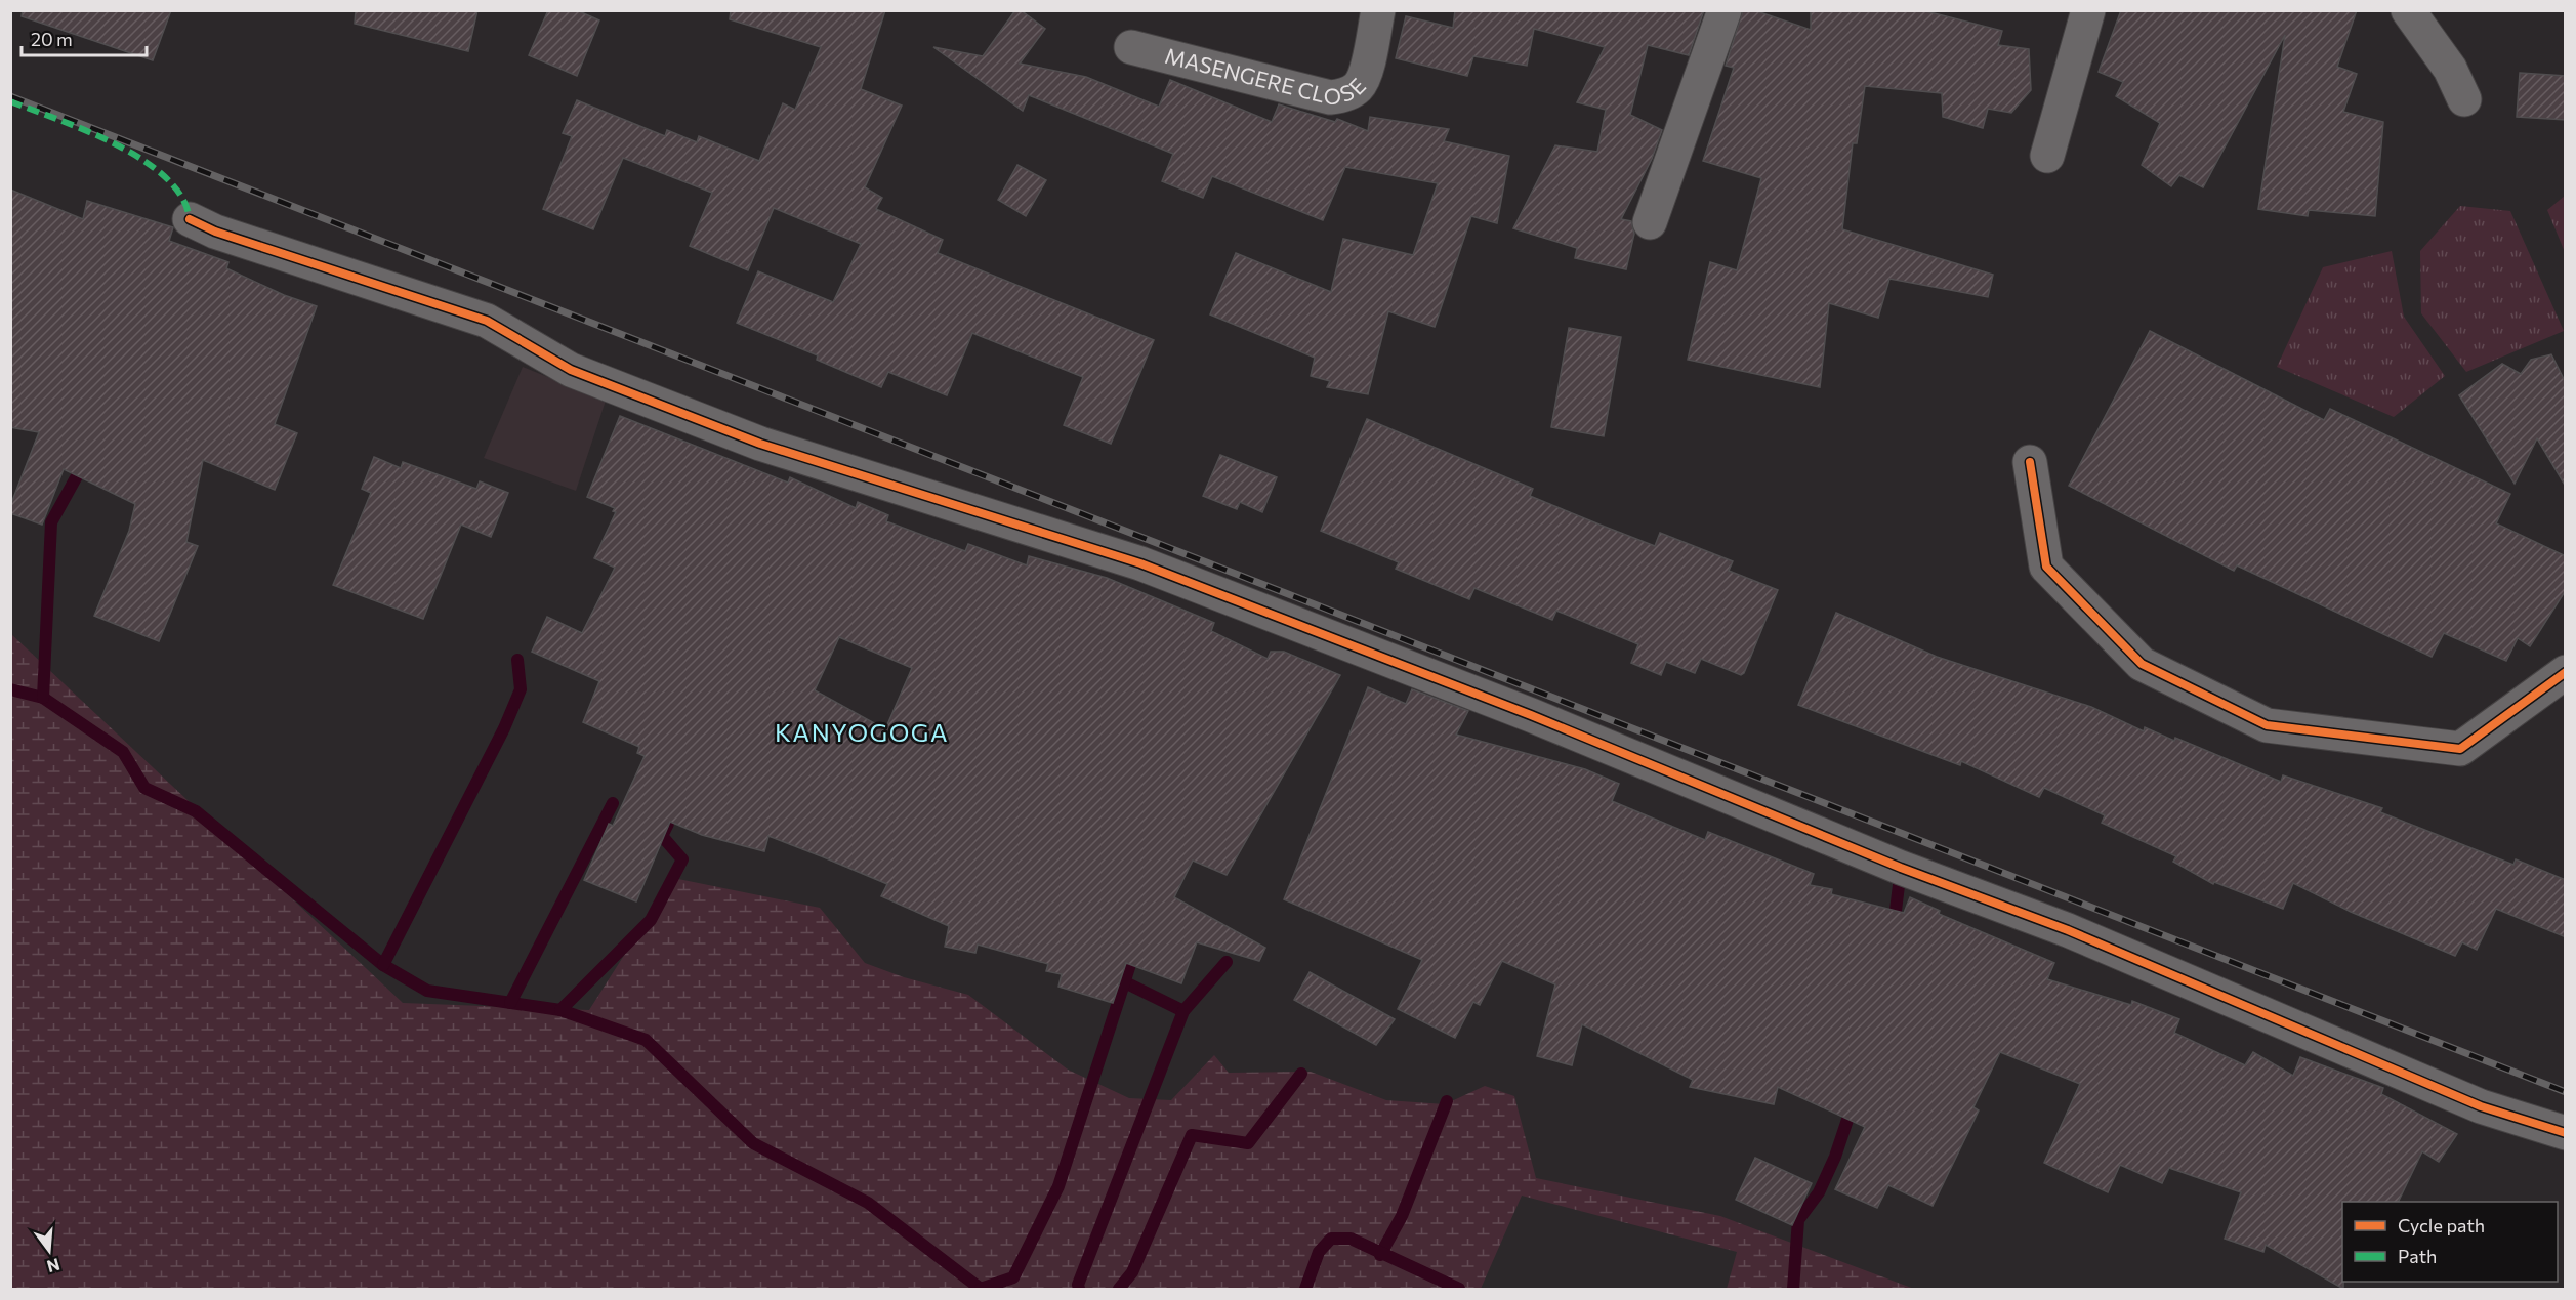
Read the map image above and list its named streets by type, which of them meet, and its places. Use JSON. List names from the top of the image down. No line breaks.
{"streets":{"street":["MASENGERE CLOSE"]},"districts":["KANYOGOGA"],"legend":["Cycle path","Path"],"scale_bar":"20 m","north":"bottom"}
